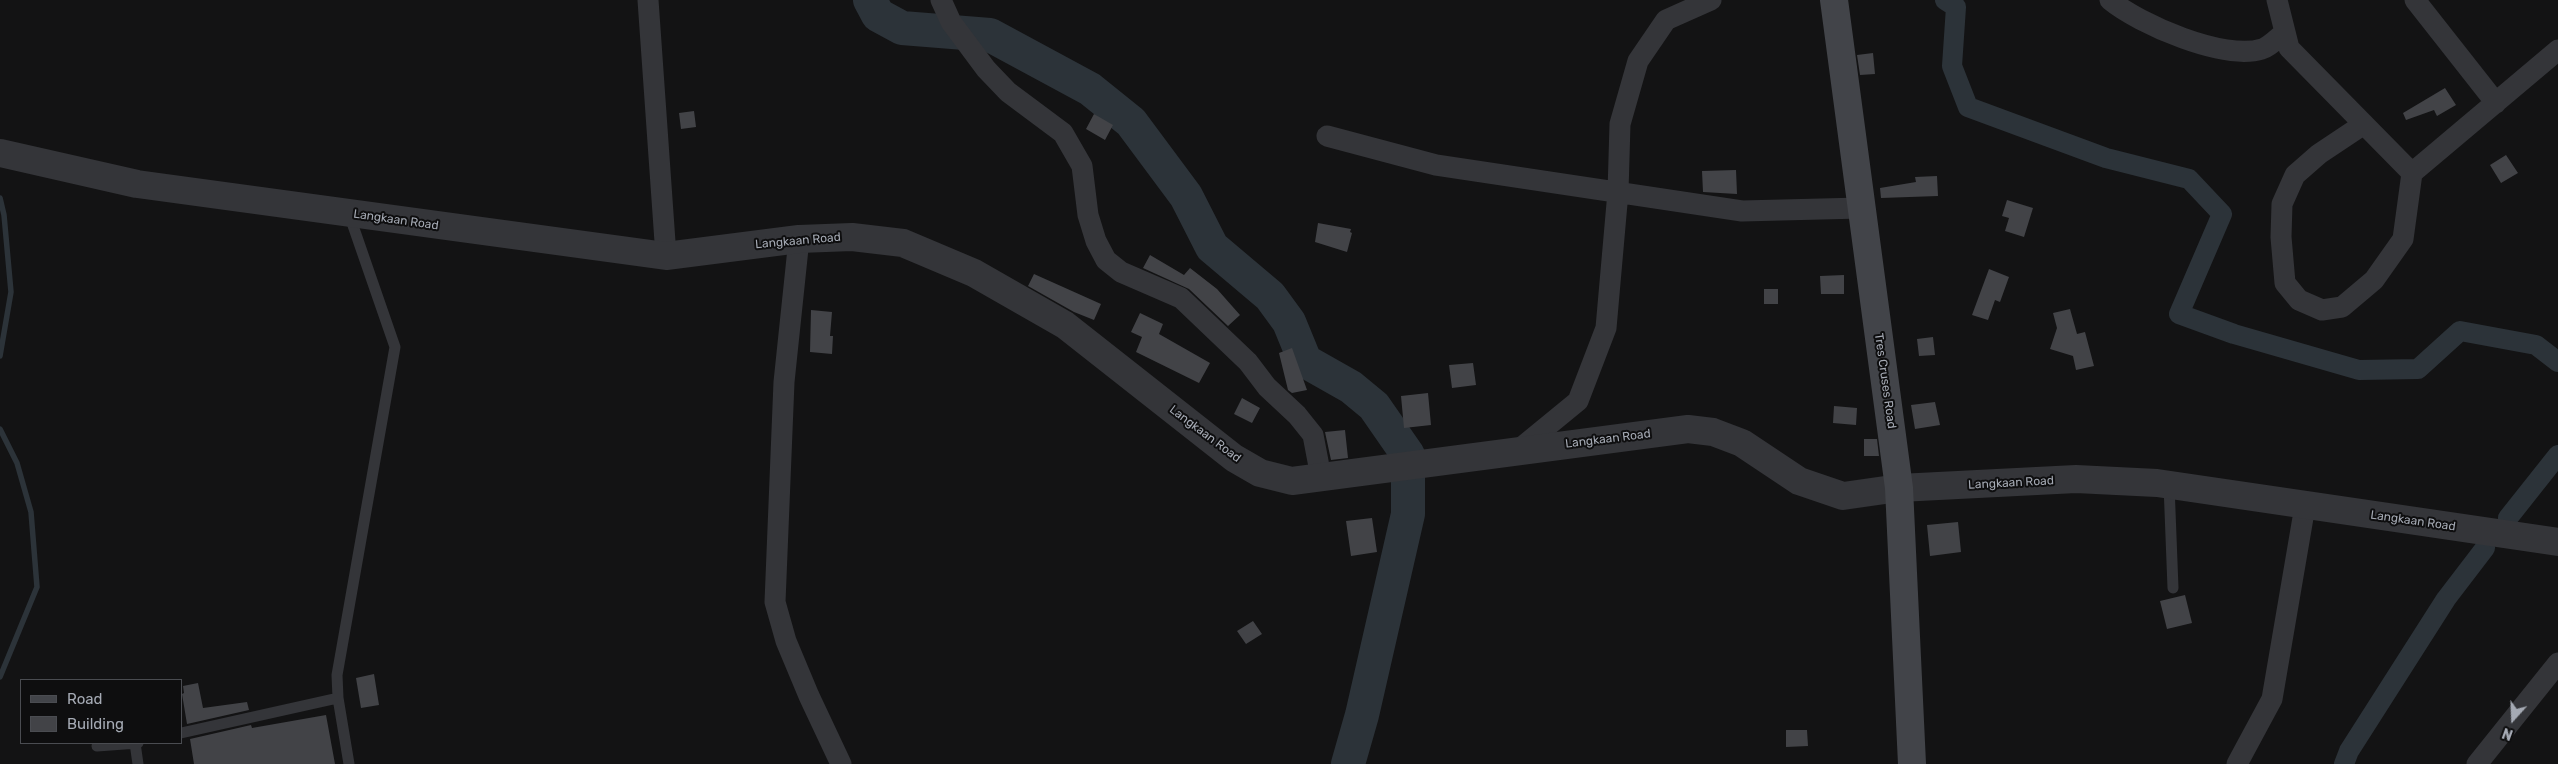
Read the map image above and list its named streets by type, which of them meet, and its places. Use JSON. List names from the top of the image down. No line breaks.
{"streets":{"main road":["Tres Cruses Road"],"street":["Langkaan Road"]},"crossings":[["Langkaan Road","Tres Cruses Road"]],"legend":["Road","Building"],"north":"bottom"}
